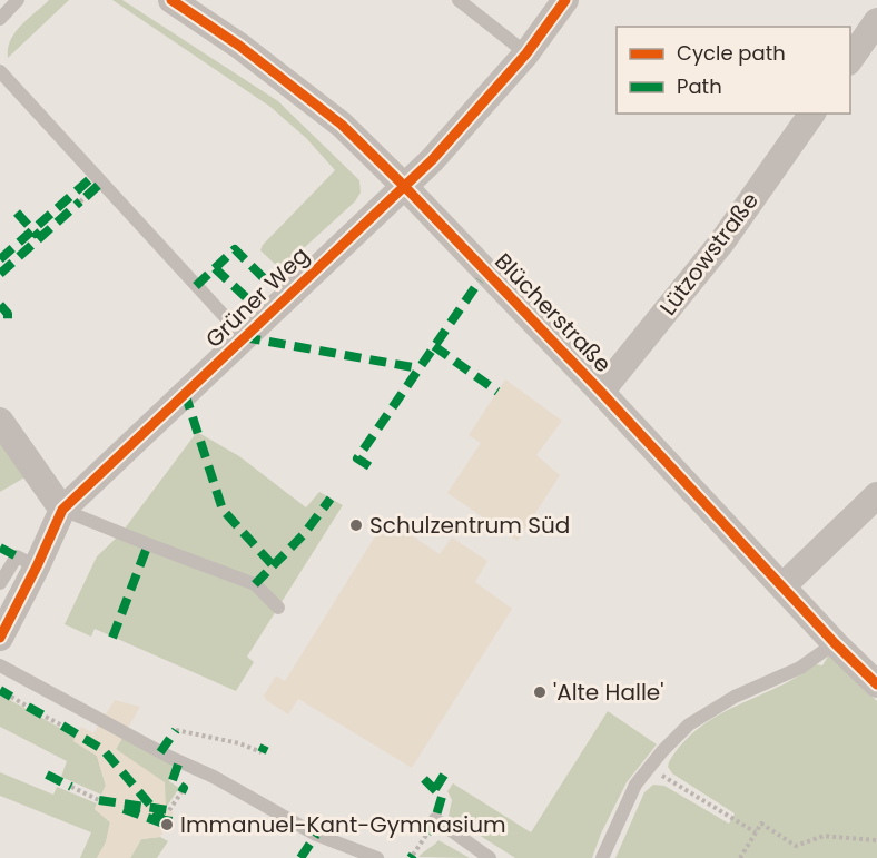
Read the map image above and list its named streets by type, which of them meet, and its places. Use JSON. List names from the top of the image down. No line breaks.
{"streets":{"street":["Lützowstraße","Grüner Weg","Blücherstraße"]},"crossings":[["Lützowstraße","Blücherstraße"],["Grüner Weg","Blücherstraße"]],"places":["Schulzentrum Süd","'Alte Halle'","Immanuel-Kant-Gymnasium"],"legend":["Cycle path","Path"]}
